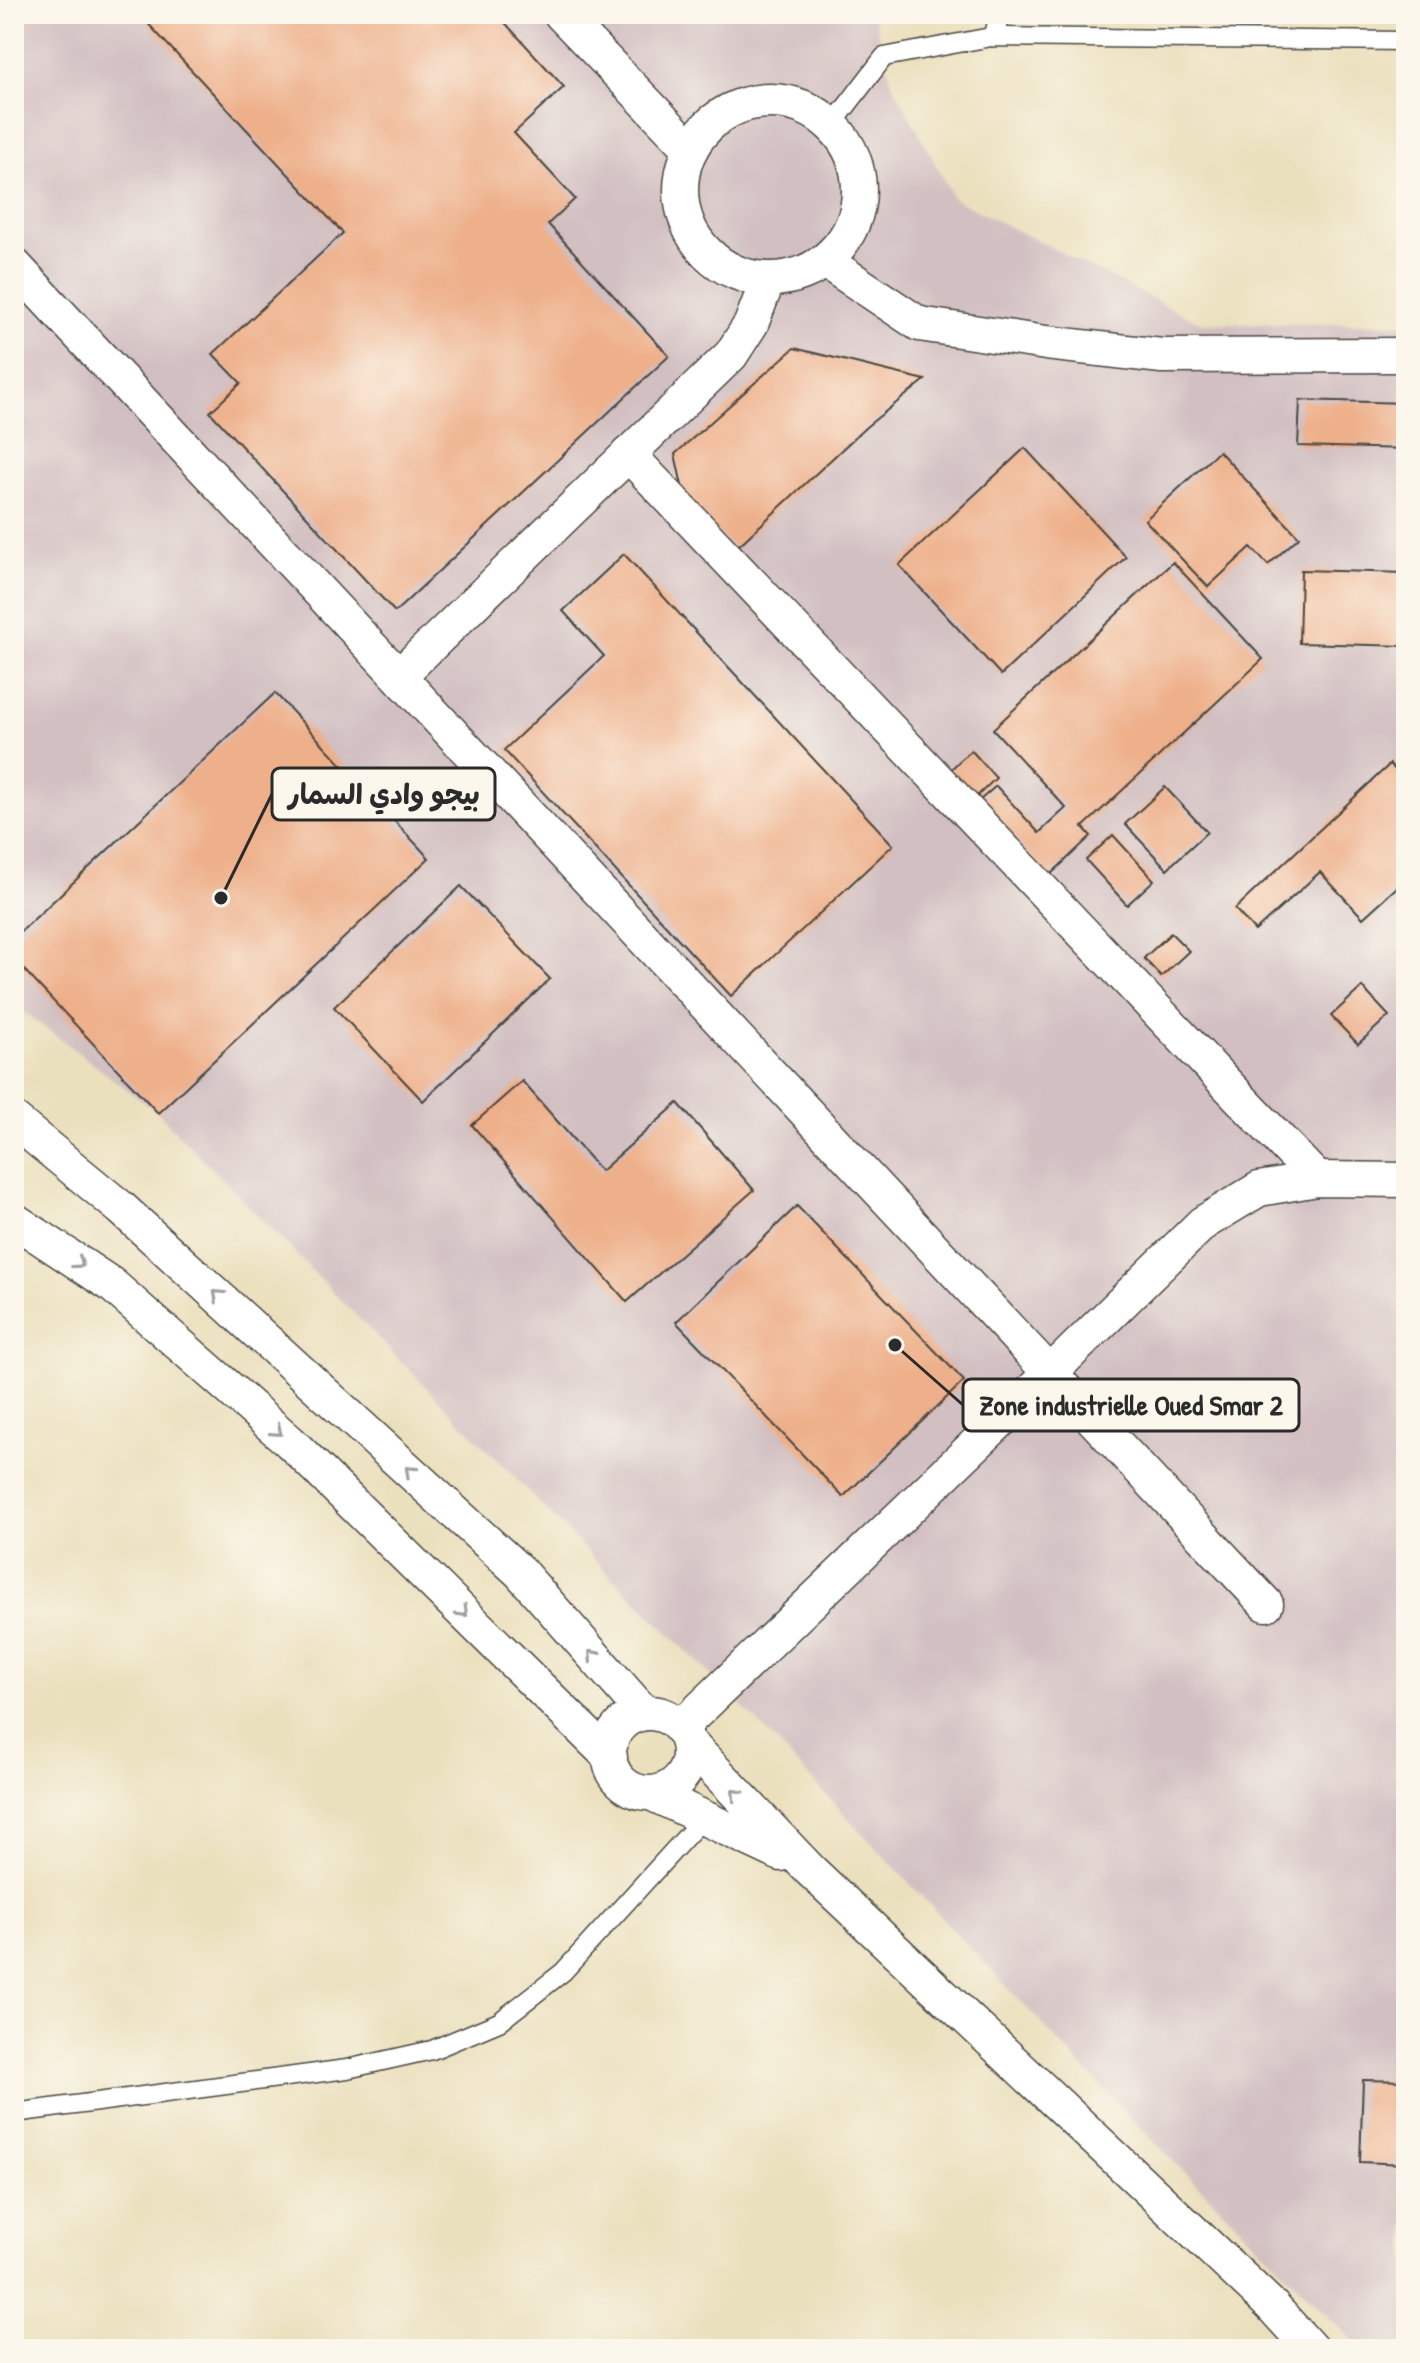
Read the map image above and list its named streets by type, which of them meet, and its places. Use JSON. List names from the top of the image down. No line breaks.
{"places":["بيجو وادي السمار","Zone industrielle Oued Smar 2"]}
